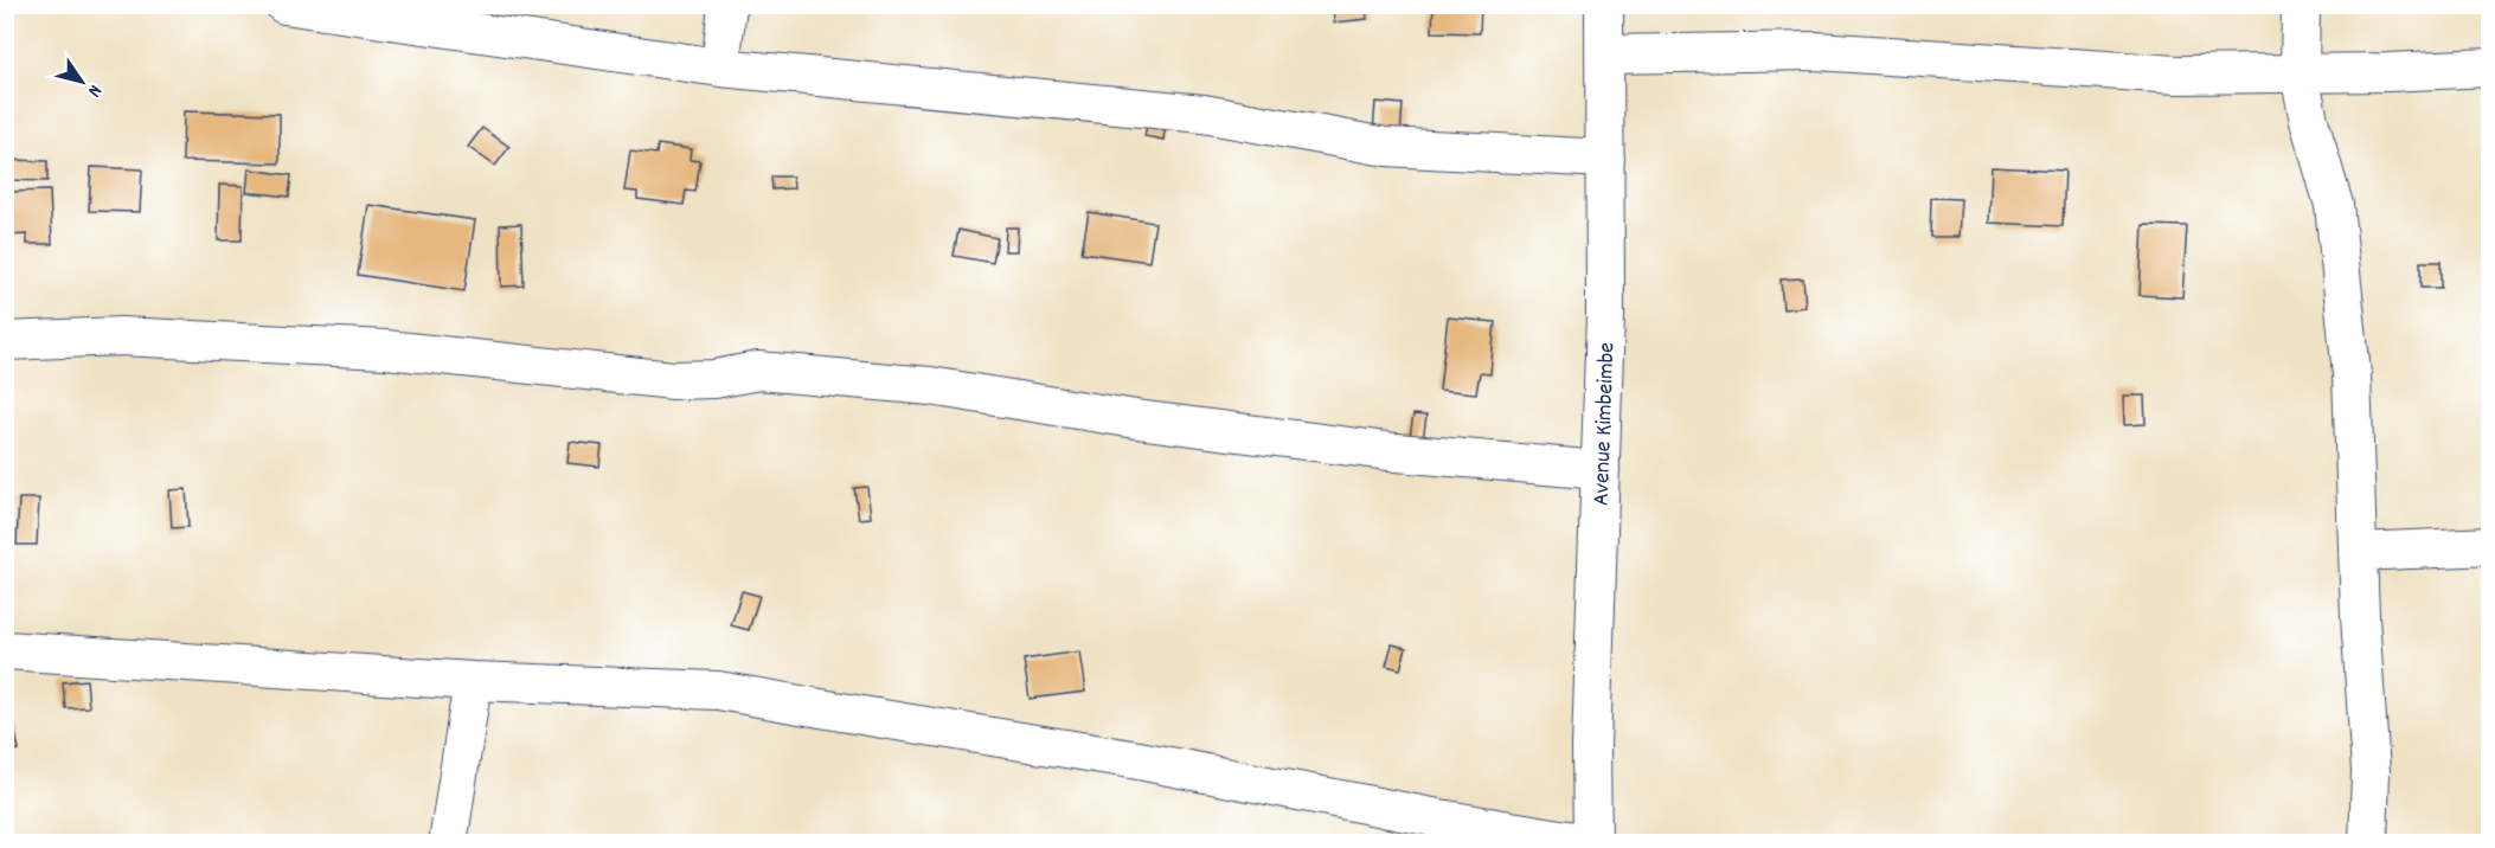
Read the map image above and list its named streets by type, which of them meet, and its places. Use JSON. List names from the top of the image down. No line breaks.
{"streets":{"street":["Avenue Kimbeimbe"]},"north":"bottom right"}
